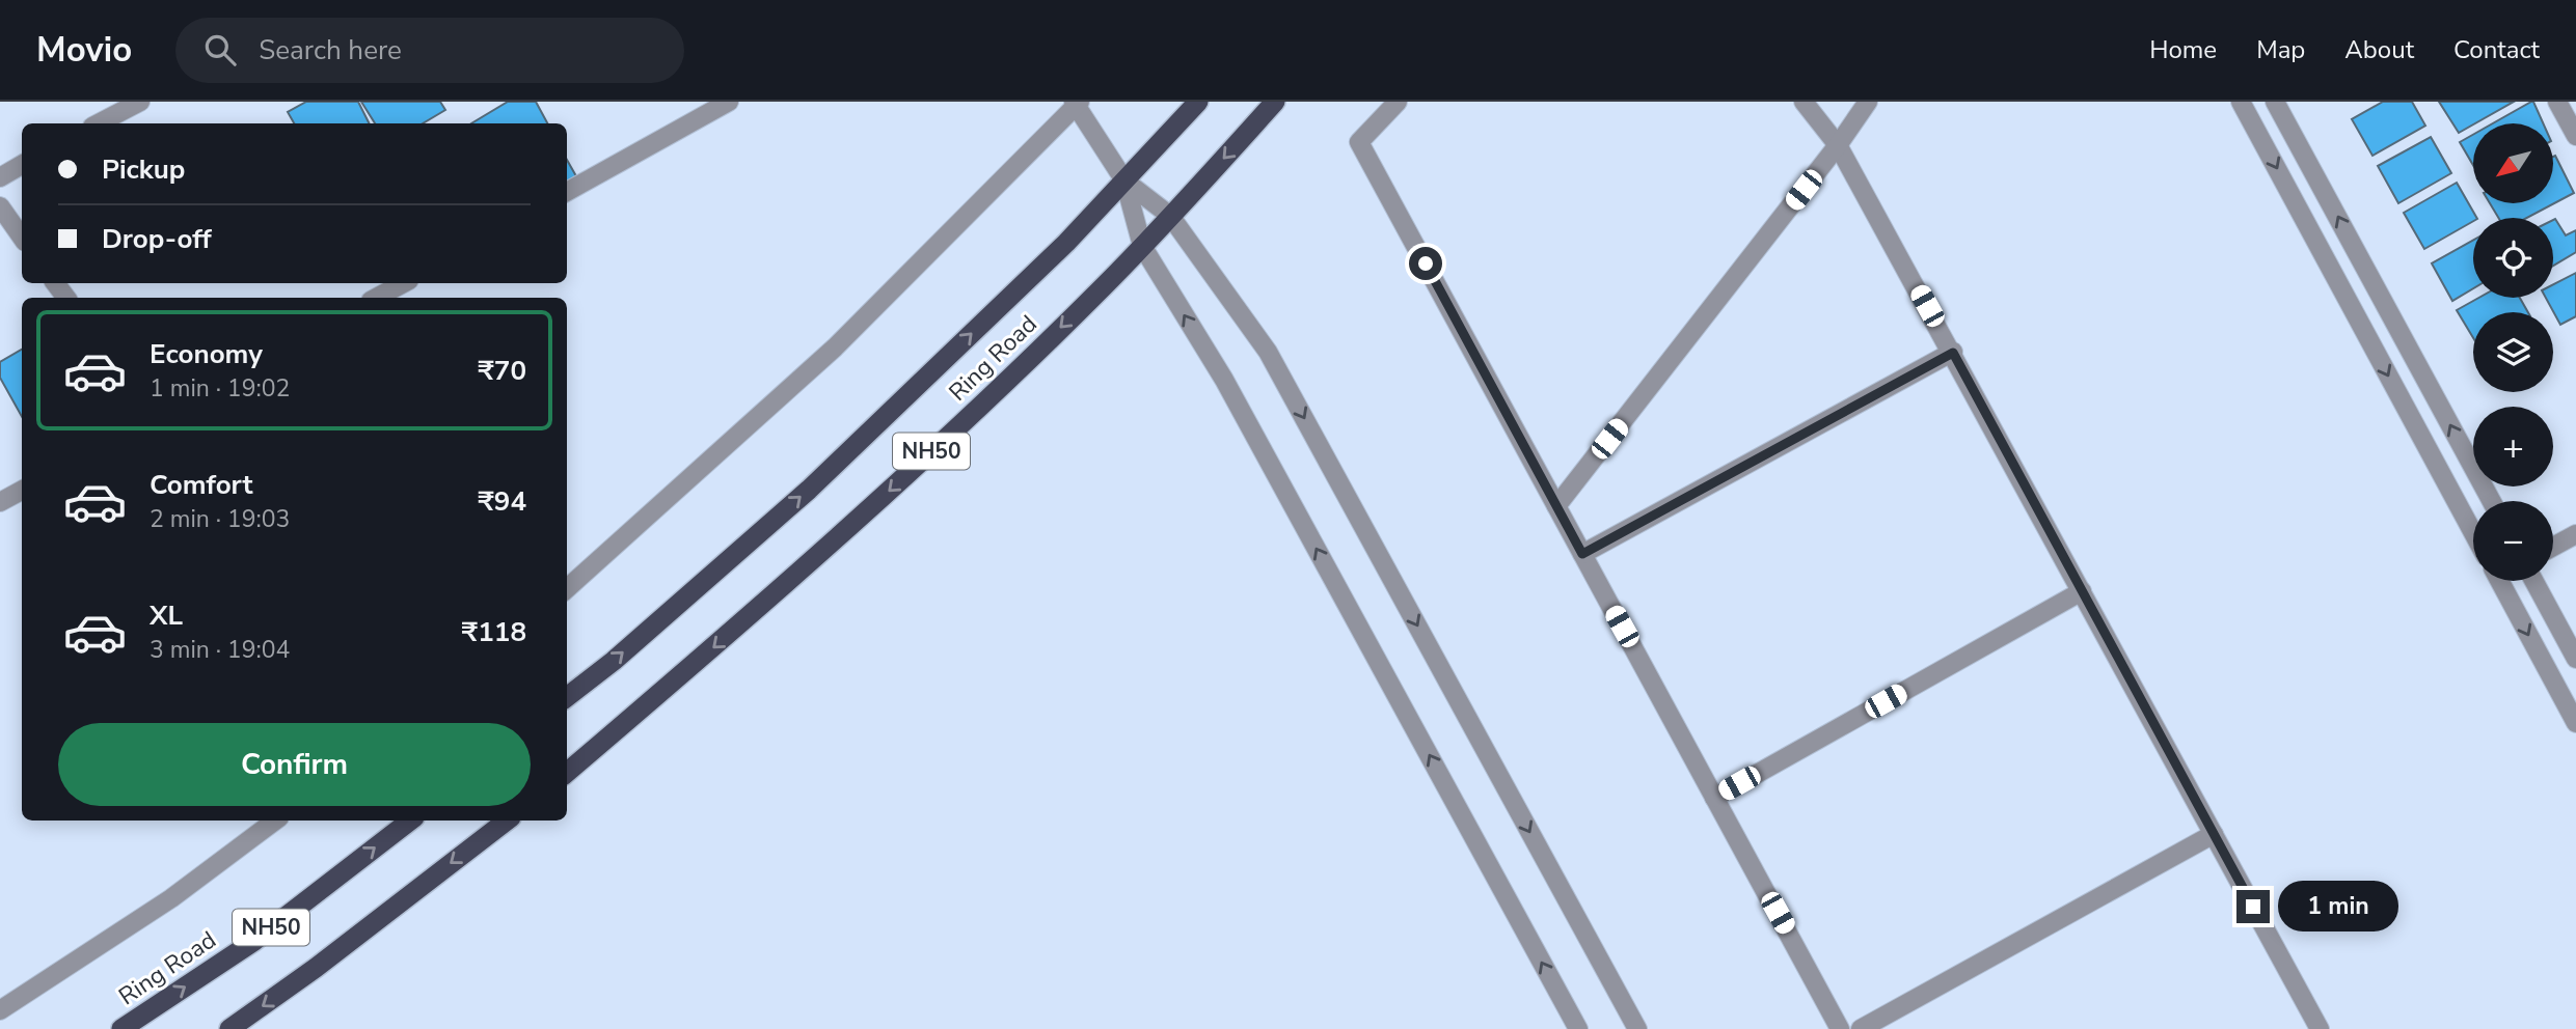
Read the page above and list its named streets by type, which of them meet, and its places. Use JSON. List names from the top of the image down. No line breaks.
{"streets":{"highway":["Ring Road","NH50"]},"north":"bottom left","page":{"header":"Movio","search":"Search here","nav":["Home","Map","About","Contact"],"map_buttons":["+","−"],"banner":["Pickup","Drop-off"],"list":[{"name":"Economy","note":"1 min · 19:02","value":"₹70"},{"name":"Comfort","note":"2 min · 19:03","value":"₹94"},{"name":"XL","note":"3 min · 19:04","value":"₹118"}],"buttons":"Confirm","bubble":"1 min"}}
